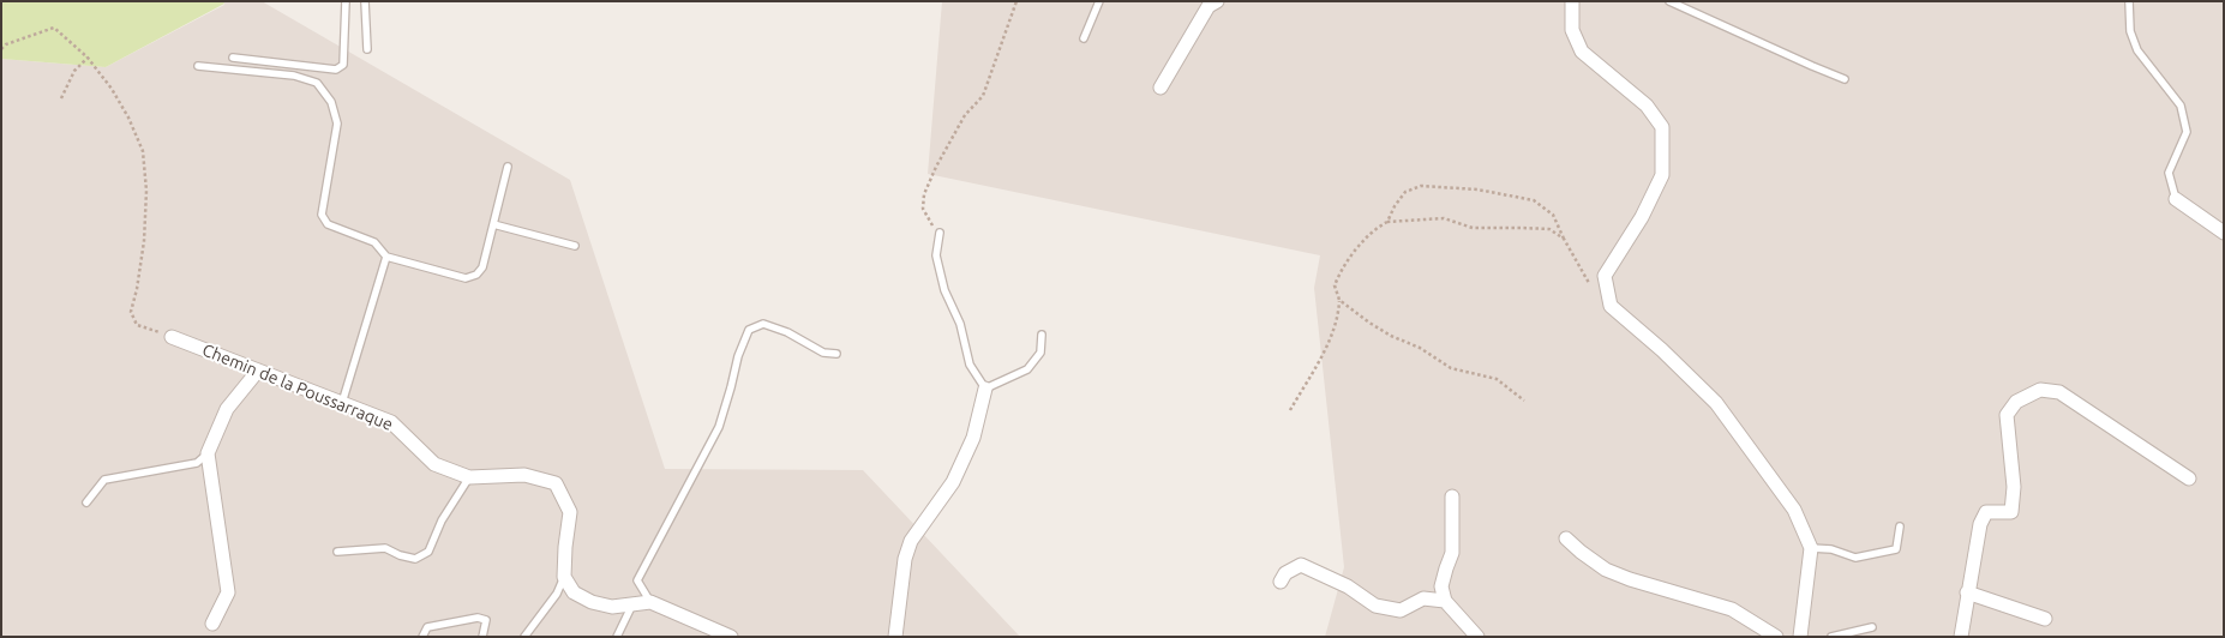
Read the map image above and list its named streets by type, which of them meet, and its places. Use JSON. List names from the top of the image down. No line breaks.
{"streets":{"street":["Chemin de la Poussarraque"]}}
